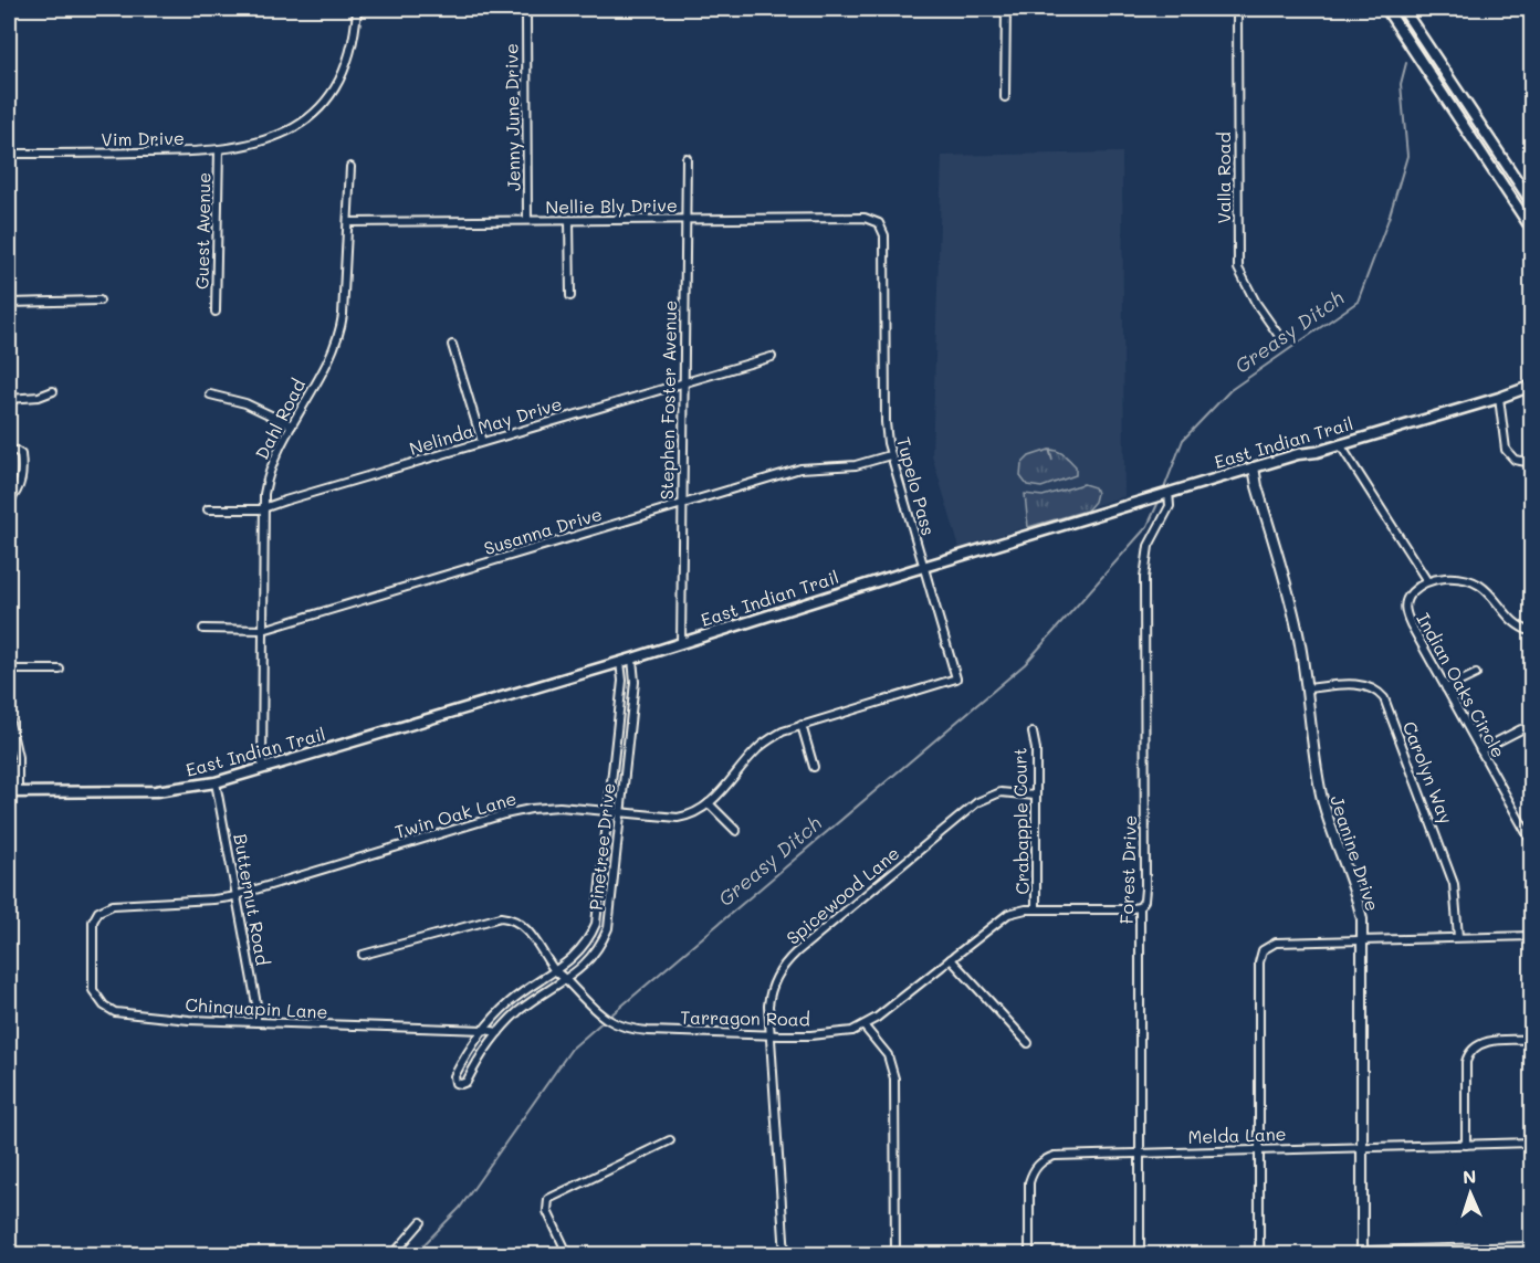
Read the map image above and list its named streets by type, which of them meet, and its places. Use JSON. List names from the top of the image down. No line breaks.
{"streets":{"main road":["East Indian Trail"],"street":["Jenny June Drive","Vim Drive","Valla Road","Nellie Bly Drive","Guest Avenue","Stephen Foster Avenue","Dahl Road","Nelinda May Drive","Tupelo Pass","Susanna Drive","Indian Oaks Circle","Carolyn Way","Twin Oak Lane","Crabapple Court","Pinetree Drive","Jeanine Drive","Forest Drive","Spicewood Lane","Butternut Road","Chinquapin Lane","Tarragon Road","Melda Lane"]},"crossings":[["Jenny June Drive","Nellie Bly Drive"],["Vim Drive","Guest Avenue"],["Nellie Bly Drive","Stephen Foster Avenue"],["Nellie Bly Drive","Dahl Road"],["Nellie Bly Drive","Tupelo Pass"],["Stephen Foster Avenue","Nelinda May Drive"],["Stephen Foster Avenue","East Indian Trail"],["Stephen Foster Avenue","Susanna Drive"],["Dahl Road","Nelinda May Drive"],["Dahl Road","East Indian Trail"],["Dahl Road","Susanna Drive"],["East Indian Trail","Tupelo Pass"],["East Indian Trail","Pinetree Drive"],["East Indian Trail","Jeanine Drive"],["East Indian Trail","Forest Drive"],["East Indian Trail","Butternut Road"],["Tupelo Pass","Susanna Drive"],["Tupelo Pass","Twin Oak Lane"],["Carolyn Way","Jeanine Drive"],["Twin Oak Lane","Pinetree Drive"],["Twin Oak Lane","Butternut Road"],["Twin Oak Lane","Chinquapin Lane"],["Crabapple Court","Spicewood Lane"],["Crabapple Court","Tarragon Road"],["Pinetree Drive","Chinquapin Lane"],["Pinetree Drive","Tarragon Road"],["Jeanine Drive","Melda Lane"],["Forest Drive","Tarragon Road"],["Forest Drive","Melda Lane"],["Spicewood Lane","Tarragon Road"],["Butternut Road","Chinquapin Lane"]],"water":["Greasy Ditch"],"north":"top"}
